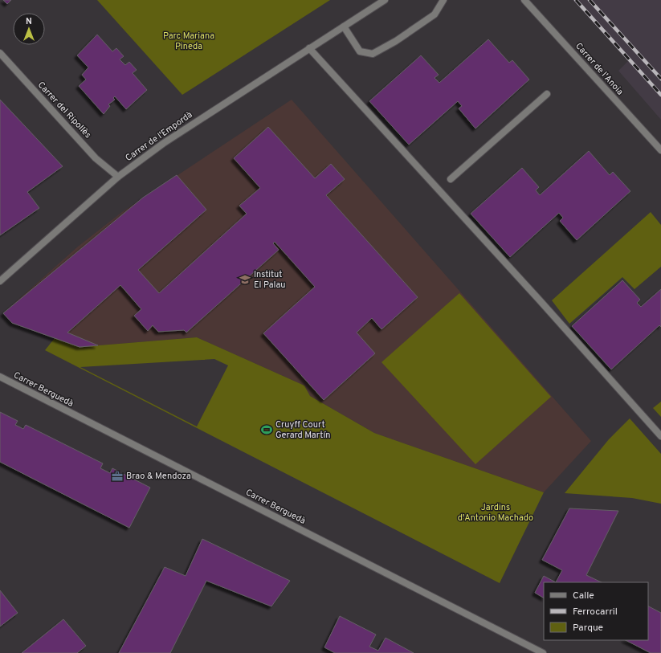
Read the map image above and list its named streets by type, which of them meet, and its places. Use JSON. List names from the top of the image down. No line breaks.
{"streets":{"street":["Carrer de l'Anoia","Carrer del Ripollès","Carrer de l'Empordà","Carrer Berguedà"]},"crossings":[["Carrer del Ripollès","Carrer de l'Empordà"]],"parks":["Parc Mariana Pineda","Jardins d'Antonio Machado"],"places":{"school or university":["Institut El Palau"],"sports":["Cruyff Court Gerard Martín"],"office":["Brao & Mendoza"]},"legend":["Calle","Ferrocarril","Parque"],"north":"top"}
